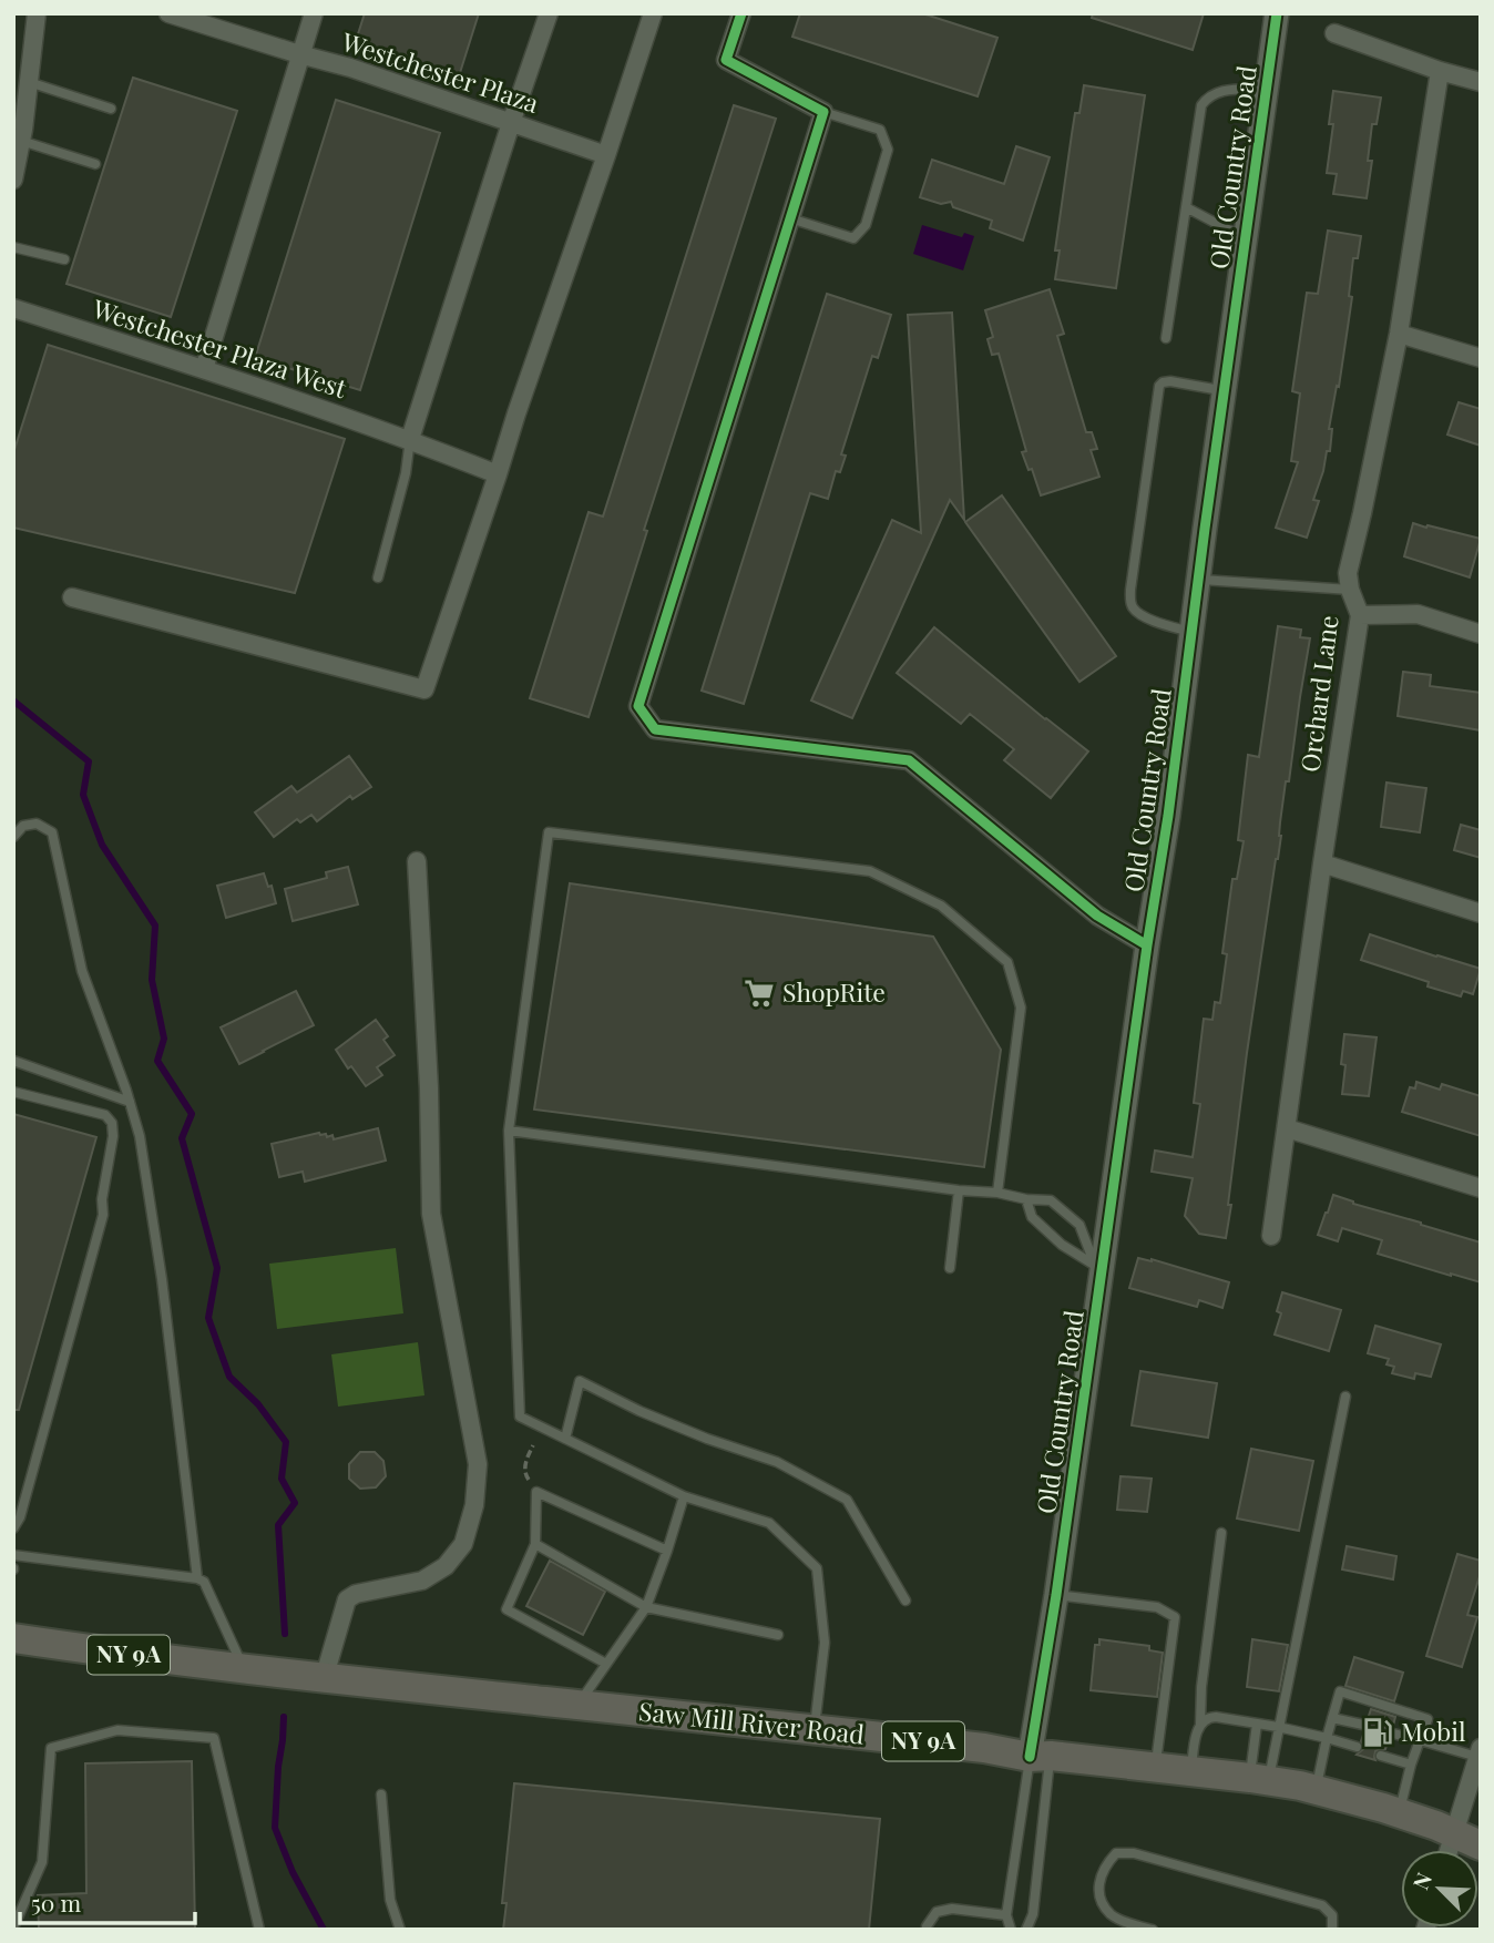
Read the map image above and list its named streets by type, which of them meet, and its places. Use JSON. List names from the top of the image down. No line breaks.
{"streets":{"main road":["NY 9A","Saw Mill River Road"],"street":["Westchester Plaza","Old Country Road","Westchester Plaza West","Orchard Lane"]},"crossings":[["Old Country Road","Saw Mill River Road"]],"places":{"supermarket":["ShopRite"],"fuel station":["Mobil"]},"scale_bar":"50 m","north":"top left"}
